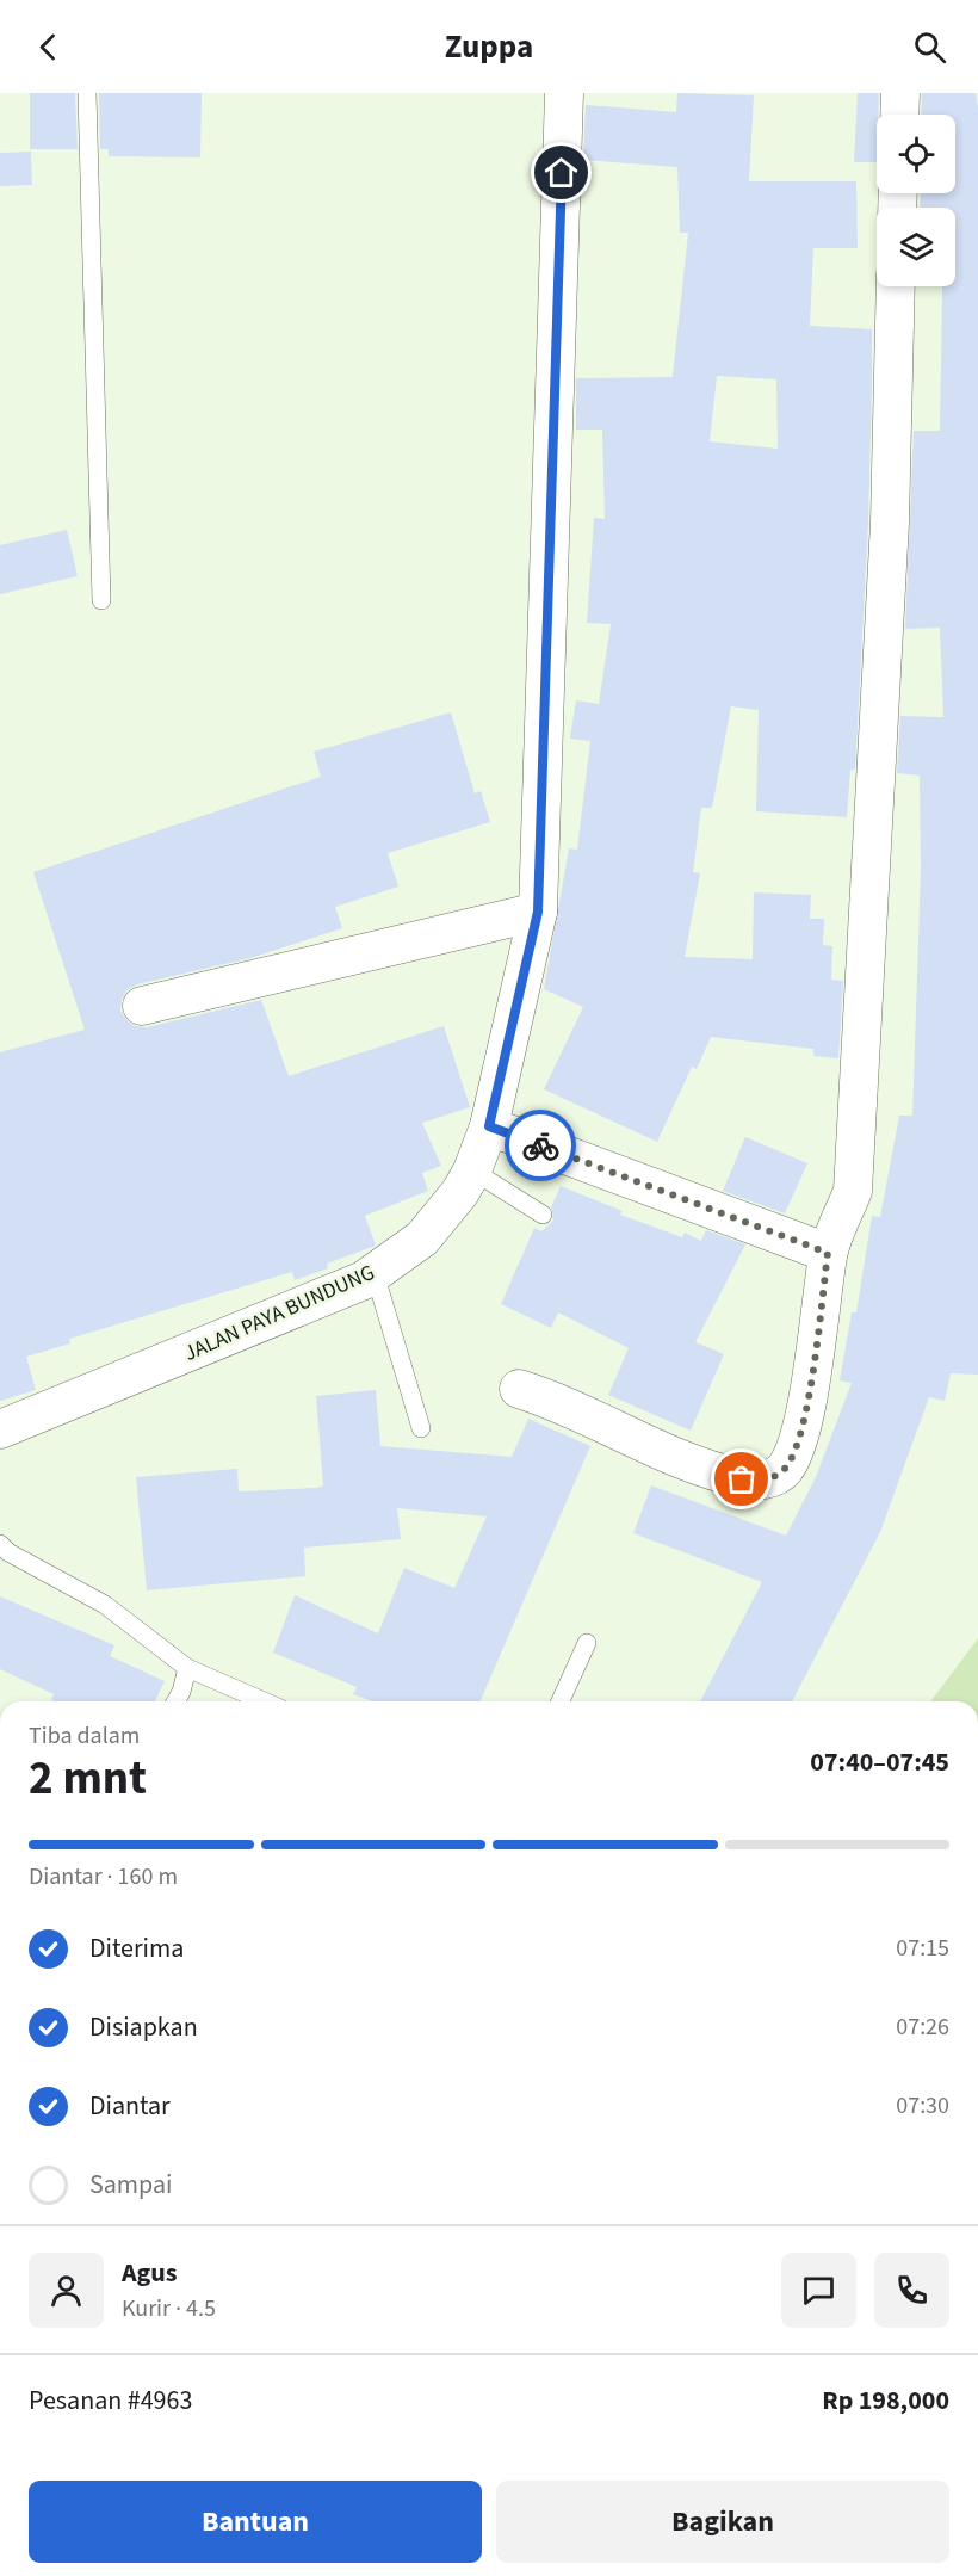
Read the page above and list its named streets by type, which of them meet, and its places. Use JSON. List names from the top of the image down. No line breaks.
{"streets":{"street":["JALAN PAYA BUNDUNG"]},"page":{"header":"Zuppa","heading":["2 mnt","Tiba dalam","07:40–07:45"],"panel":["Agus","Kurir · 4.5","Pesanan #4963","Rp 198,000"],"bar":"Diantar · 160 m","list":[["Diterima","07:15"],["Disiapkan","07:26"],["Diantar","07:30"],"Sampai"],"buttons":["Bantuan","Bagikan"]}}
